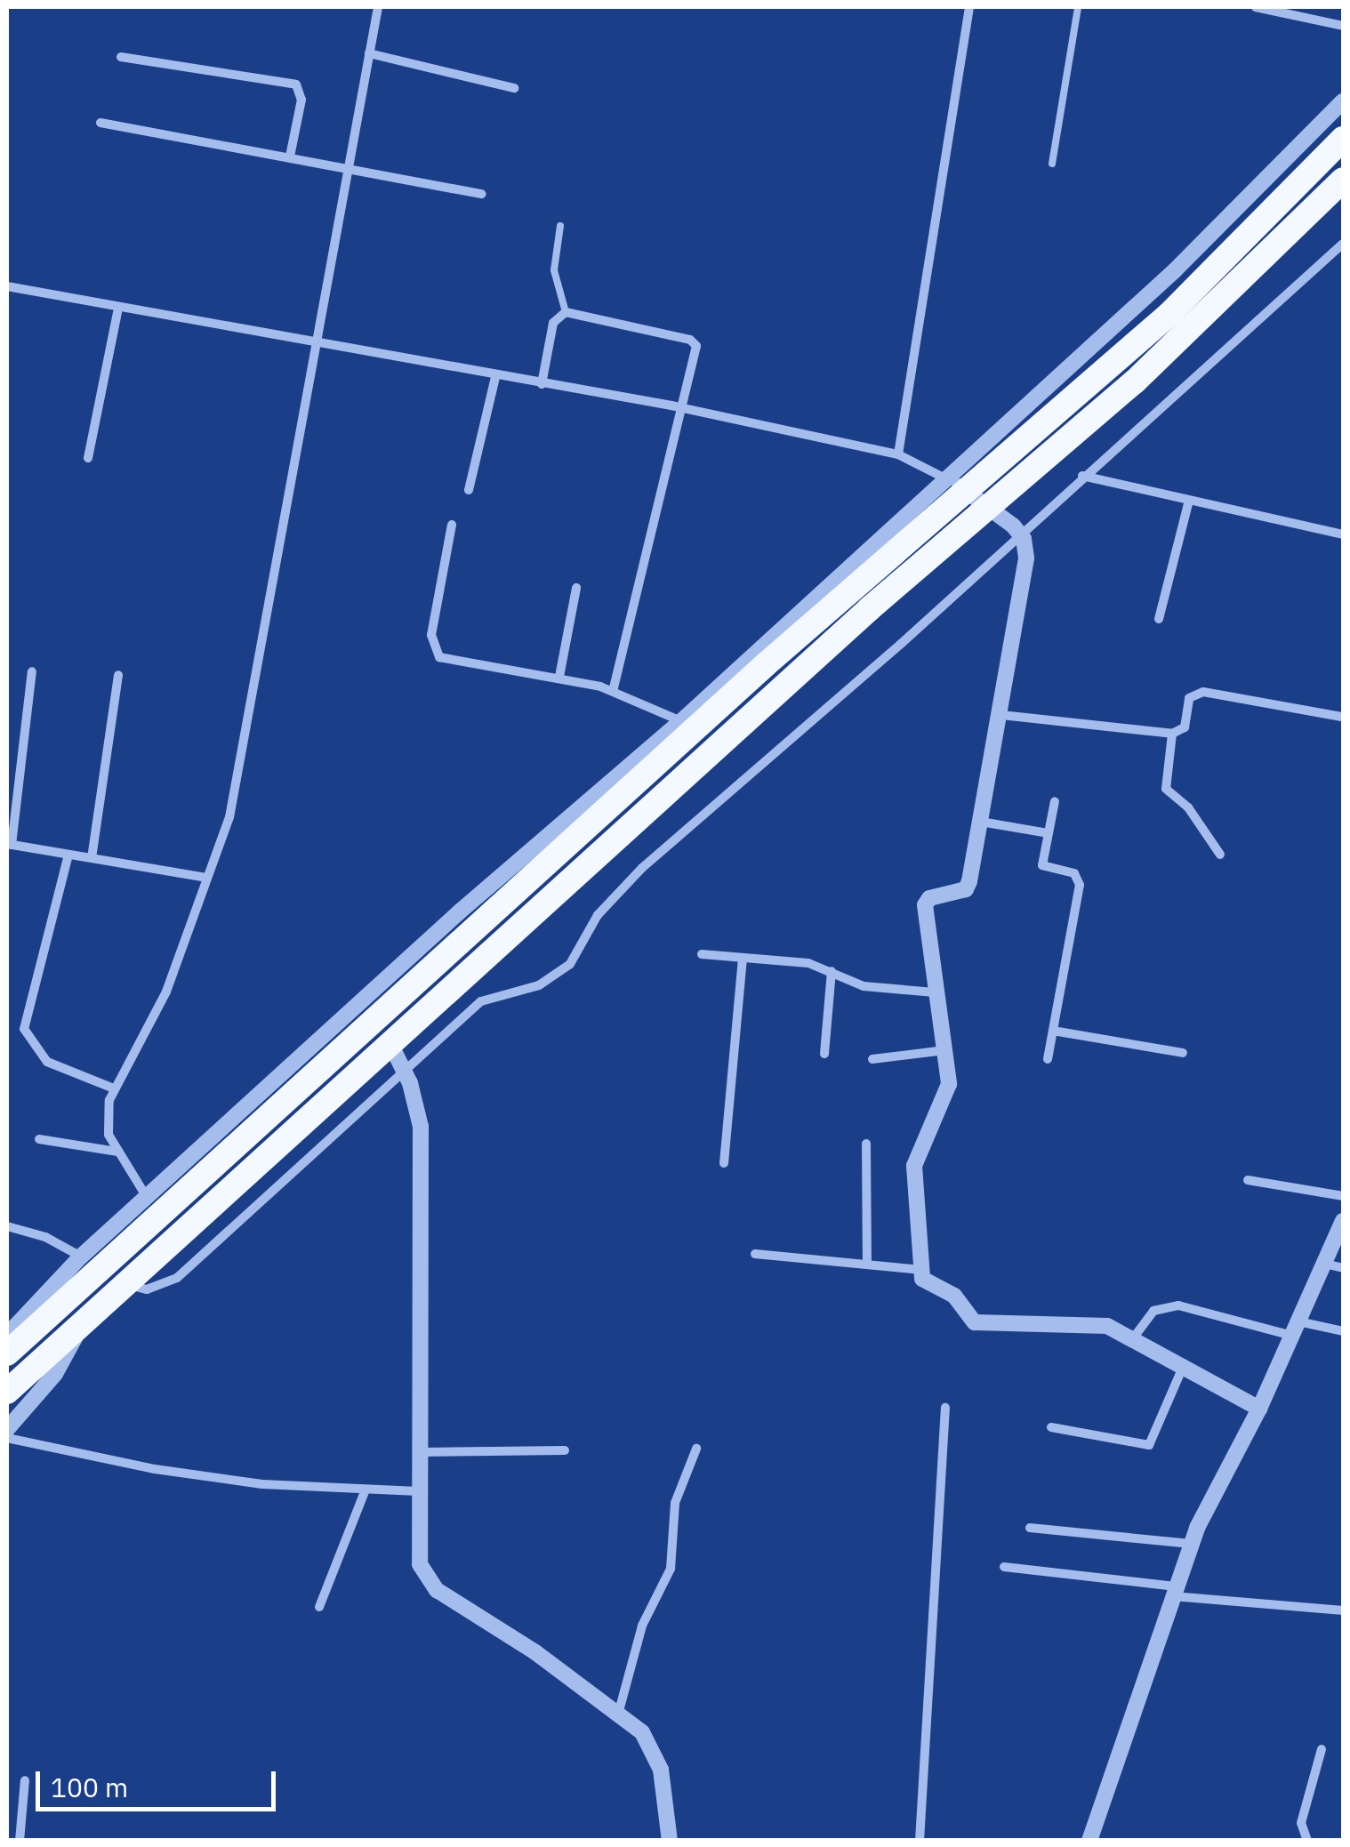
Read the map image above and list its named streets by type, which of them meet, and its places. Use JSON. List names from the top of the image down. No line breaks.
{"scale_bar":"100 m"}
